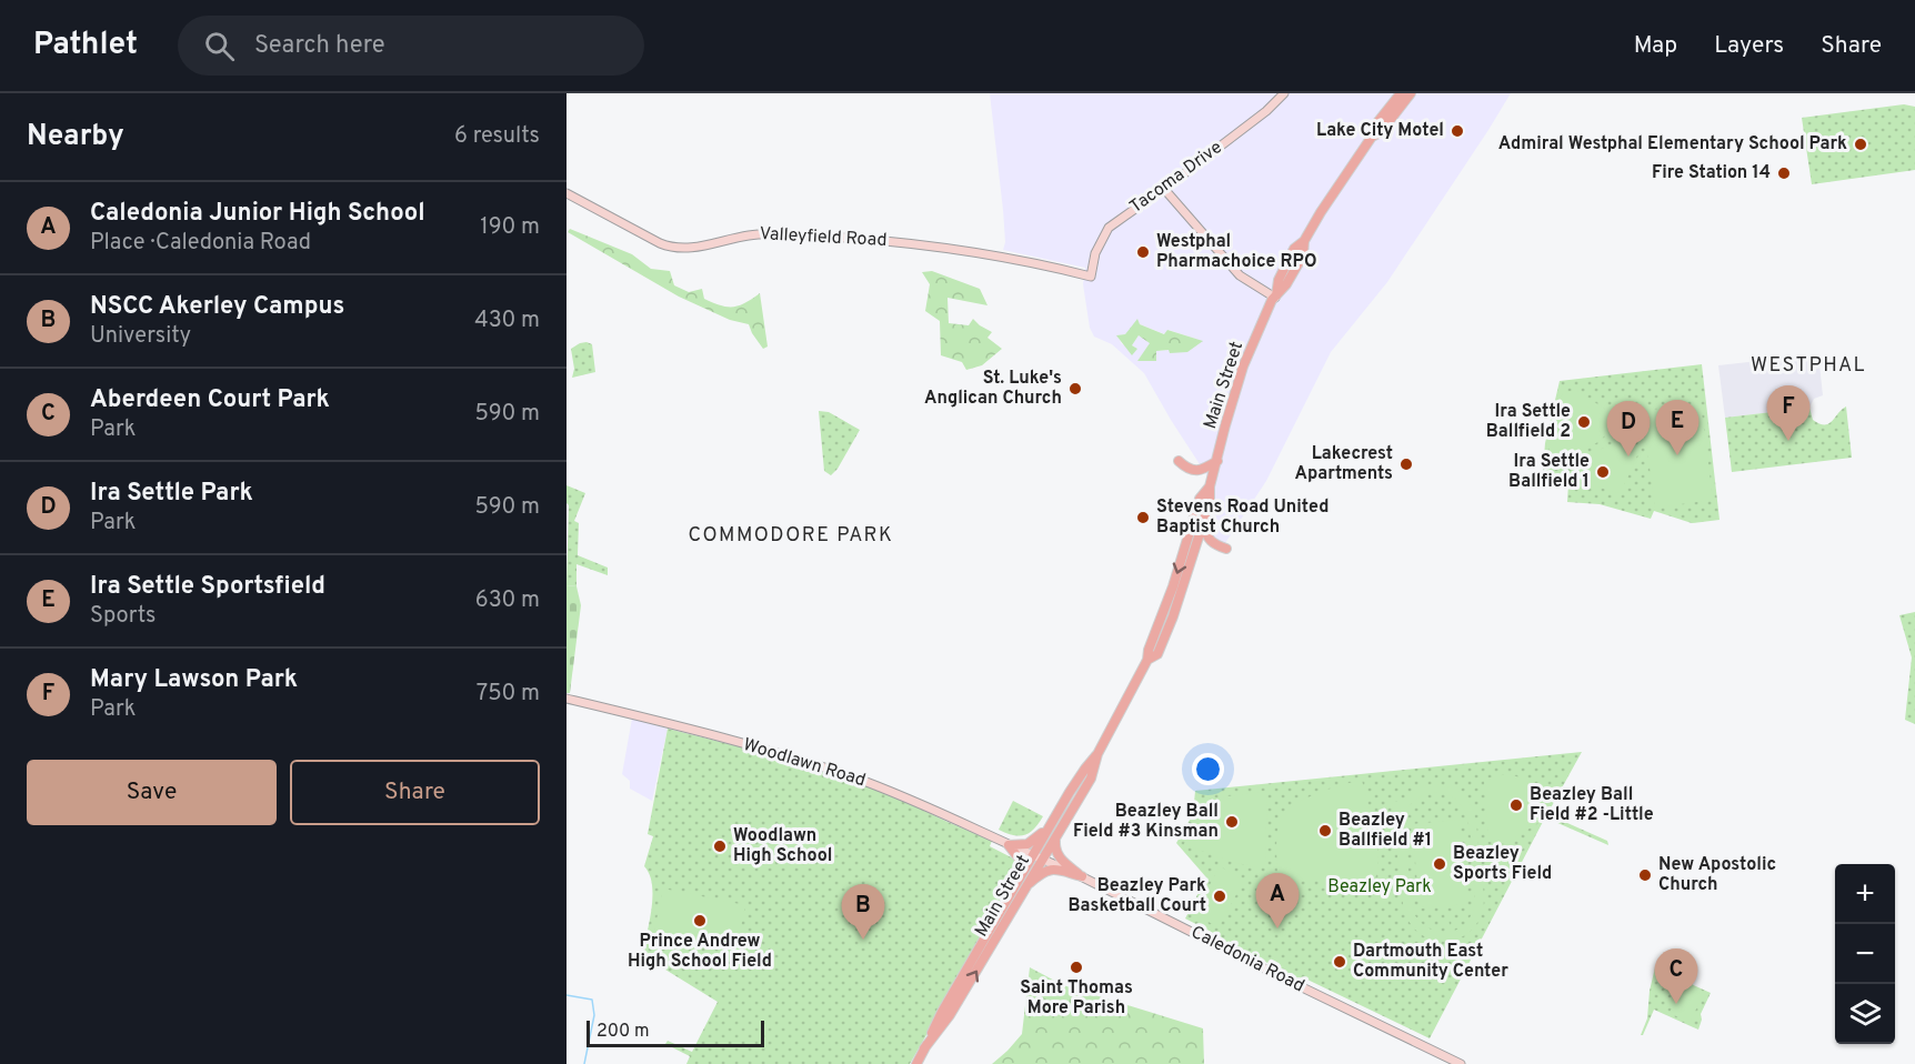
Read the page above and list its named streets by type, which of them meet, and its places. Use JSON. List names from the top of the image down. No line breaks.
{"streets":{"main road":["Main Street"],"street":["Tacoma Drive","Valleyfield Road","Woodlawn Road","Caledonia Road"]},"crossings":[["Tacoma Drive","Valleyfield Road"],["Main Street","Woodlawn Road"],["Main Street","Caledonia Road"],["Woodlawn Road","Caledonia Road"]],"districts":["WESTPHAL","COMMODORE PARK"],"parks":["Beazley Park"],"places":["Lake City Motel","Admiral Westphal Elementary School Park","Fire Station 14","Westphal Pharmachoice RPO","St. Luke's Anglican Church","Ira Settle Ballfield 2","Lakecrest Apartments","Ira Settle Ballfield 1","Stevens Road United Baptist Church","Beazley Ball Field #2 -Little","Beazley Ball Field #3 Kinsman","Beazley Ballfield #1","Woodlawn High School","Beazley Sports Field","New Apostolic Church","Beazley Park Basketball Court","Prince Andrew High School Field","Dartmouth East Community Center","Saint Thomas More Parish"],"scale_bar":"200 m","page":{"header":"Pathlet","search":"Search here","nav":["Map","Layers","Share"],"heading":["Nearby","6 results"],"list":[{"mark":"A","name":"Caledonia Junior High School","note":"Place · Caledonia Road","value":"190 m"},{"mark":"B","name":"NSCC Akerley Campus","note":"University","value":"430 m"},{"mark":"C","name":"Aberdeen Court Park","note":"Park","value":"590 m"},{"mark":"D","name":"Ira Settle Park","note":"Park","value":"590 m"},{"mark":"E","name":"Ira Settle Sportsfield","note":"Sports","value":"630 m"},{"mark":"F","name":"Mary Lawson Park","note":"Park","value":"750 m"}],"pins":["F","E","D","A","B","C"],"buttons":["Save","Share"],"map_buttons":["+","−"],"scale":"200 m"}}
